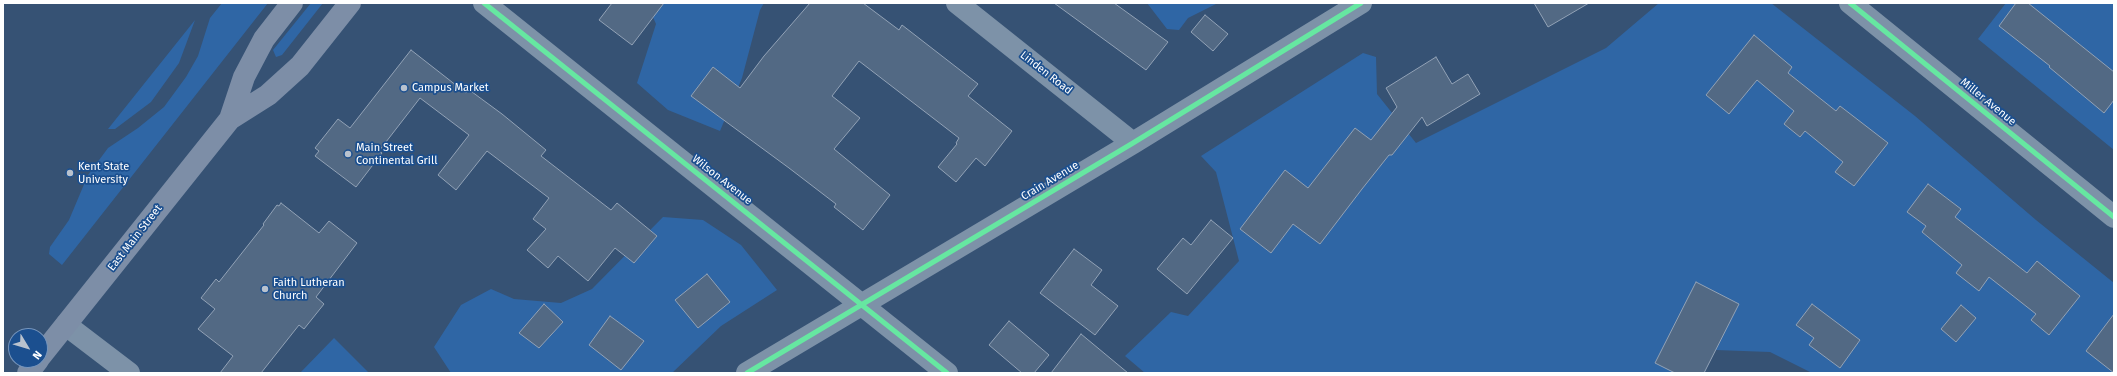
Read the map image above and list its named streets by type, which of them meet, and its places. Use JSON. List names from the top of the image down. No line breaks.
{"streets":{"main road":["East Main Street"],"street":["Linden Road","Miller Avenue","Wilson Avenue","Crain Avenue"]},"crossings":[["Linden Road","Crain Avenue"],["Wilson Avenue","Crain Avenue"]],"places":["Campus Market","Main Street Continental Grill","Kent State University","Faith Lutheran Church"],"north":"bottom right"}
